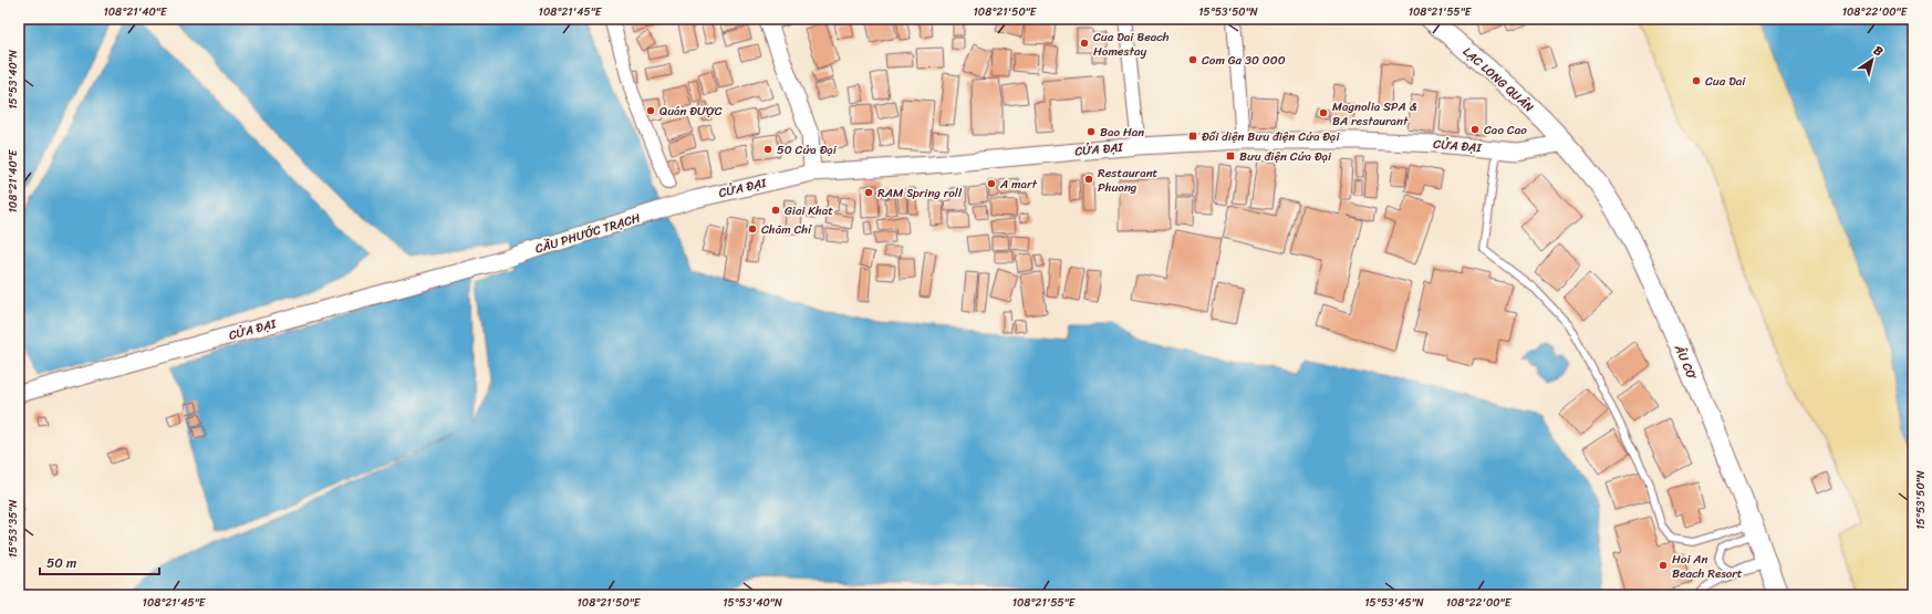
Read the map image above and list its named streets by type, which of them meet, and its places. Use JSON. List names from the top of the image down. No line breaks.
{"streets":{"main road":["LẠC LONG QUÂN","ÂU CƠ"],"street":["CỬA ĐẠI","CẦU PHƯỚC TRẠCH"]},"crossings":[["LẠC LONG QUÂN","CỬA ĐẠI"],["LẠC LONG QUÂN","ÂU CƠ"],["CỬA ĐẠI","CẦU PHƯỚC TRẠCH"],["CỬA ĐẠI","ÂU CƠ"]],"places":{"other":["Cua Dai Beach Homestay","Com Ga 30 000","Cua Dai","Quán ĐƯỢC","Magnolia SPA & BA restaurant","Cao Cao","Bao Han","50 Cửa Đại","Restaurant Phuong","A mart","RAM Spring roll","Giai Khat","Chăm Chỉ","Hoi An Beach Resort"],"transit":["Đối diện Bưu điện Cửa Đại","Bưu điện Cửa Đại"]},"scale_bar":"50 m","north":"top right","coordinates":["108°21'40\"E","108°21'45\"E","108°21'50\"E","15°53'50\"N","108°21'55\"E","108°22'00\"E","15°53'40\"N","15°53'35\"N","15°53'45\"N"]}
